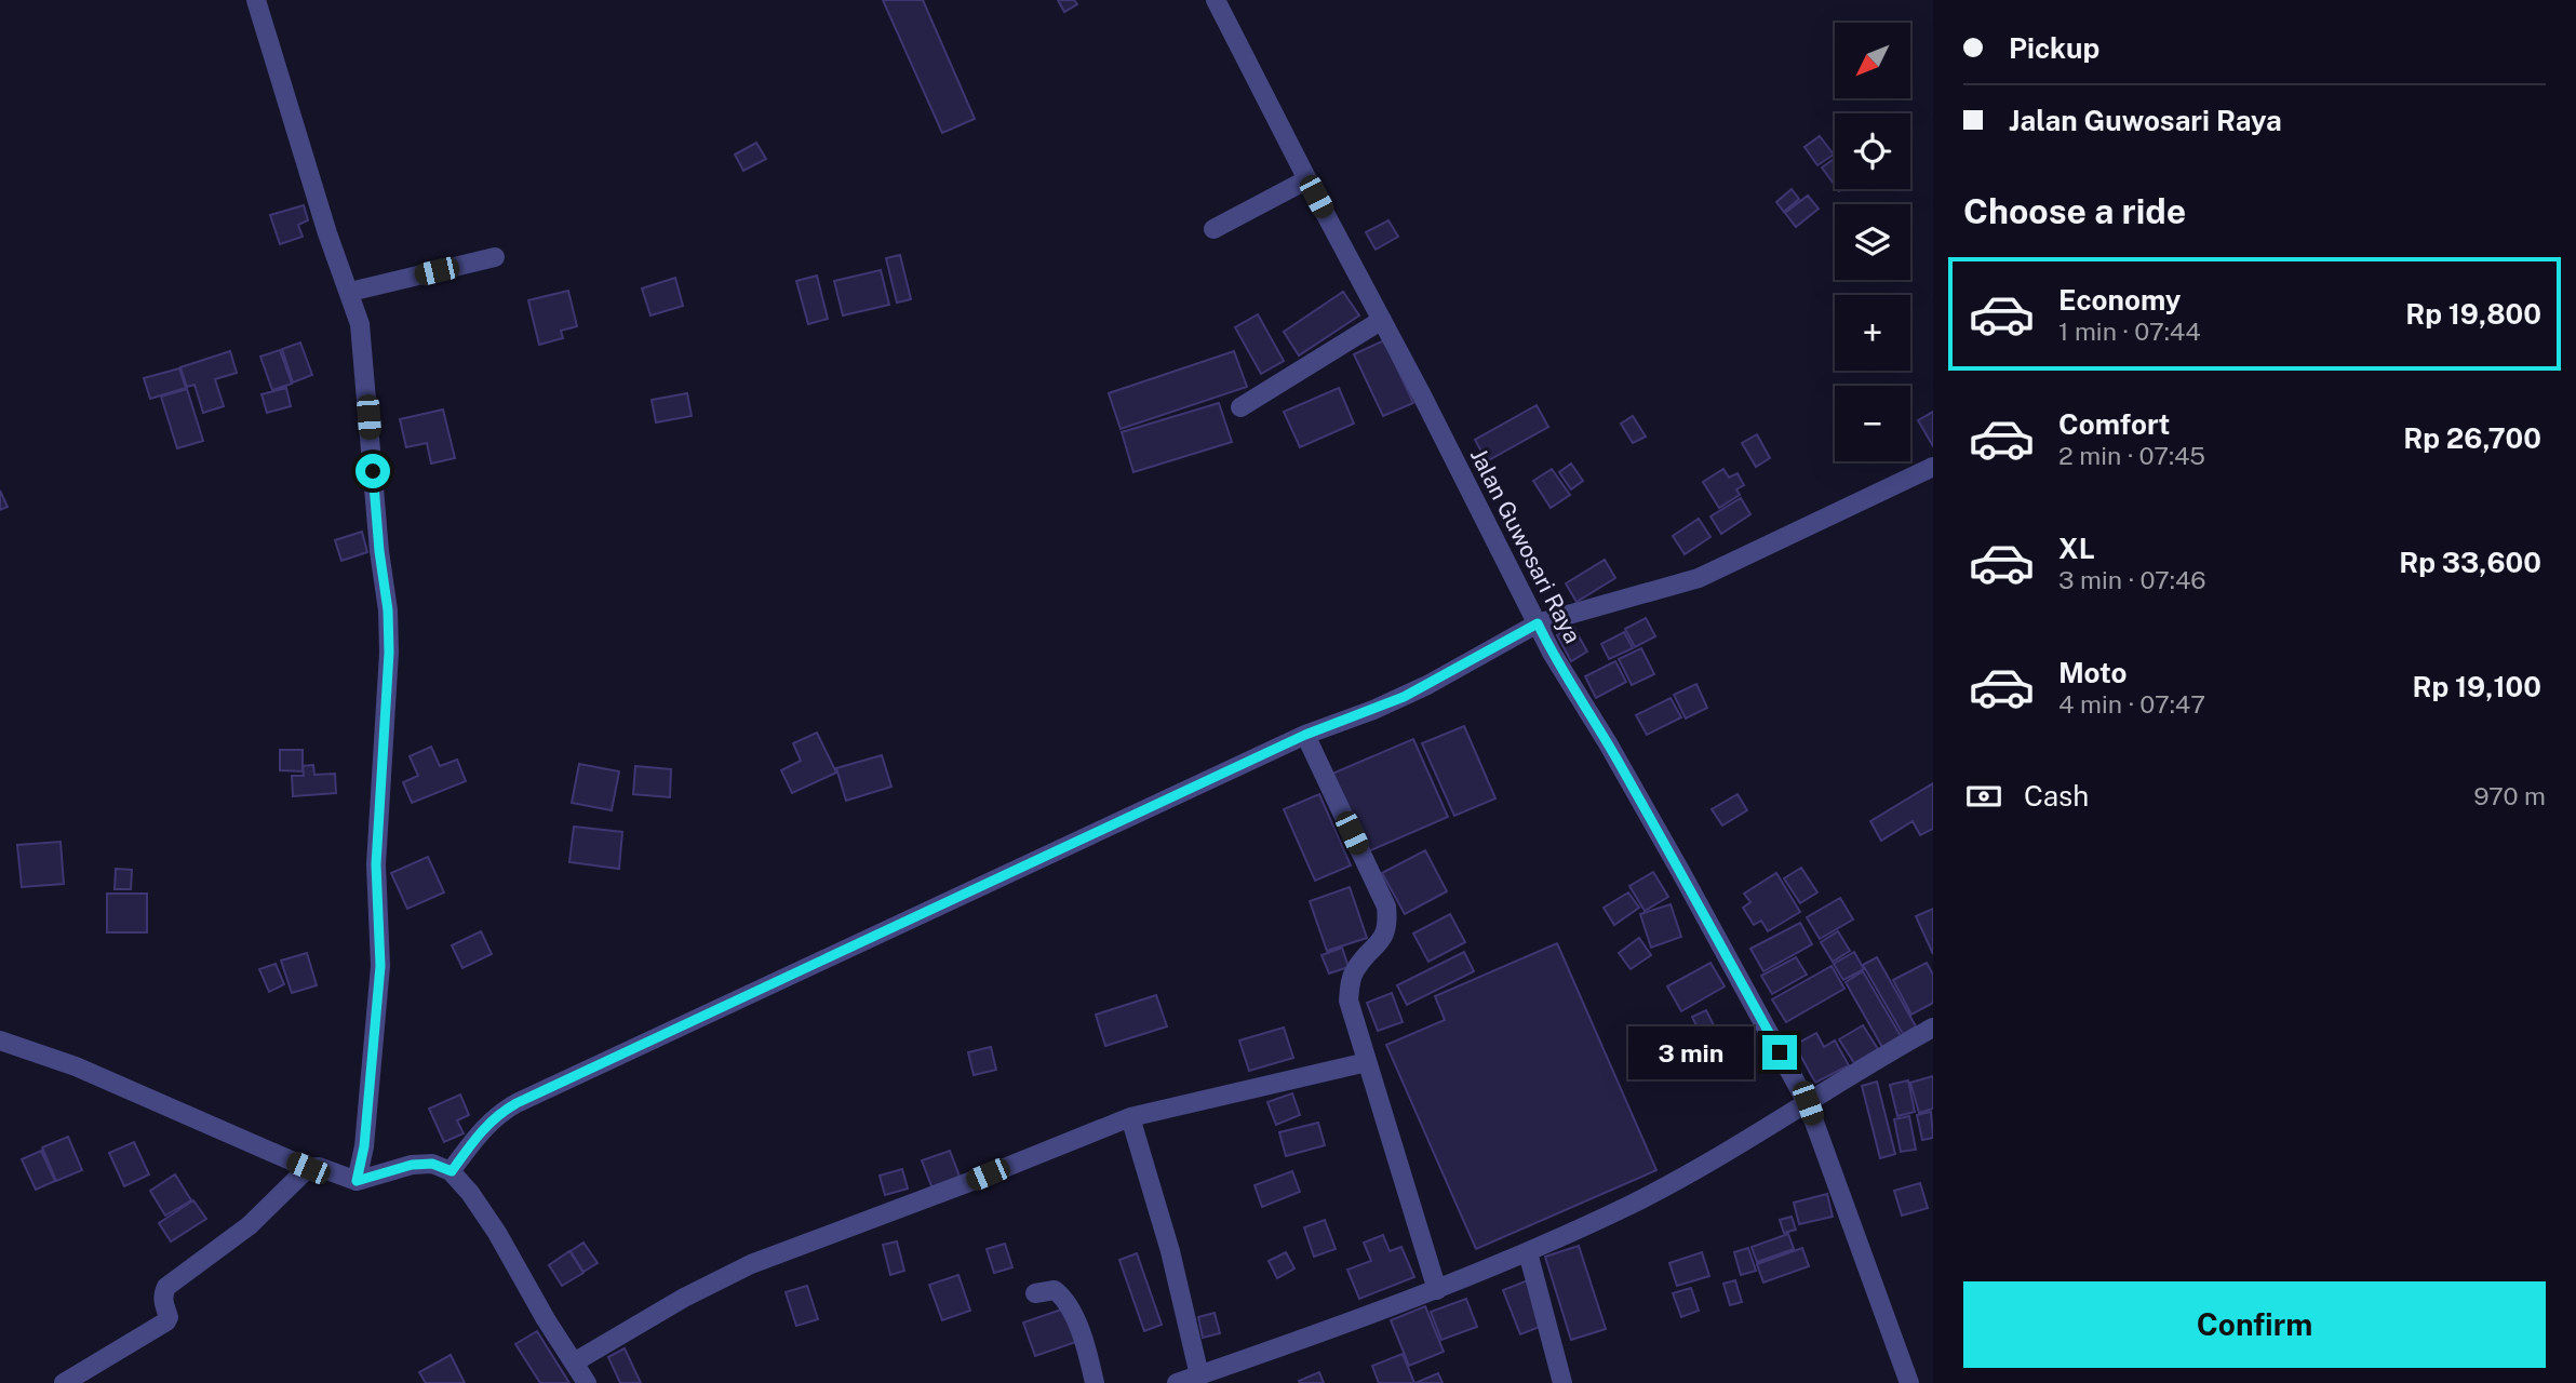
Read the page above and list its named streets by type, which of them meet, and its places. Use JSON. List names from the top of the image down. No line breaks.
{"streets":{"street":["Jalan Guwosari Raya"]},"north":"bottom left","page":{"banner":["Pickup","Jalan Guwosari Raya"],"map_buttons":["+","−"],"heading":"Choose a ride","list":[{"name":"Economy","note":"1 min · 07:44","value":"Rp 19,800"},{"name":"Comfort","note":"2 min · 07:45","value":"Rp 26,700"},{"name":"XL","note":"3 min · 07:46","value":"Rp 33,600"},{"name":"Moto","note":"4 min · 07:47","value":"Rp 19,100"}],"pay":["Cash","970 m"],"bubble":"3 min","buttons":"Confirm"}}
